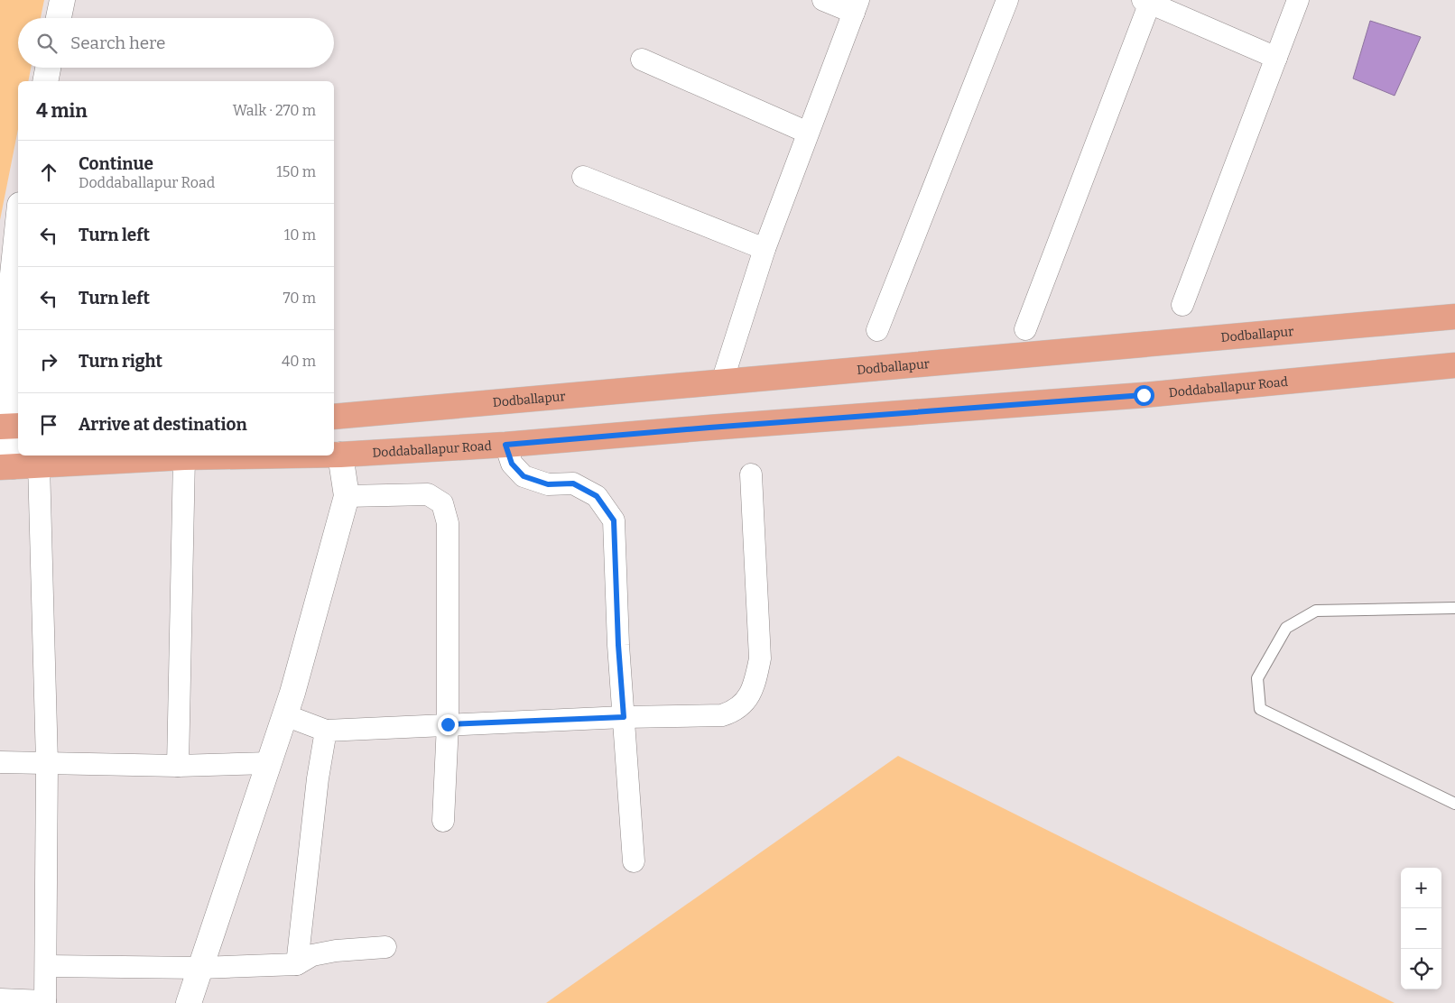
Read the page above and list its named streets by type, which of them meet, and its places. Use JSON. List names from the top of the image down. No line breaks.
{"streets":{"main road":["Dodballapur","Doddaballapur Road"]},"page":{"search":"Search here","heading":["4 min","Walk · 270 m"],"list":[["Continue","Doddaballapur Road","150 m"],["Turn left","10 m"],["Turn left","70 m"],["Turn right","40 m"],"Arrive at destination"],"map_buttons":["+","−"]}}
